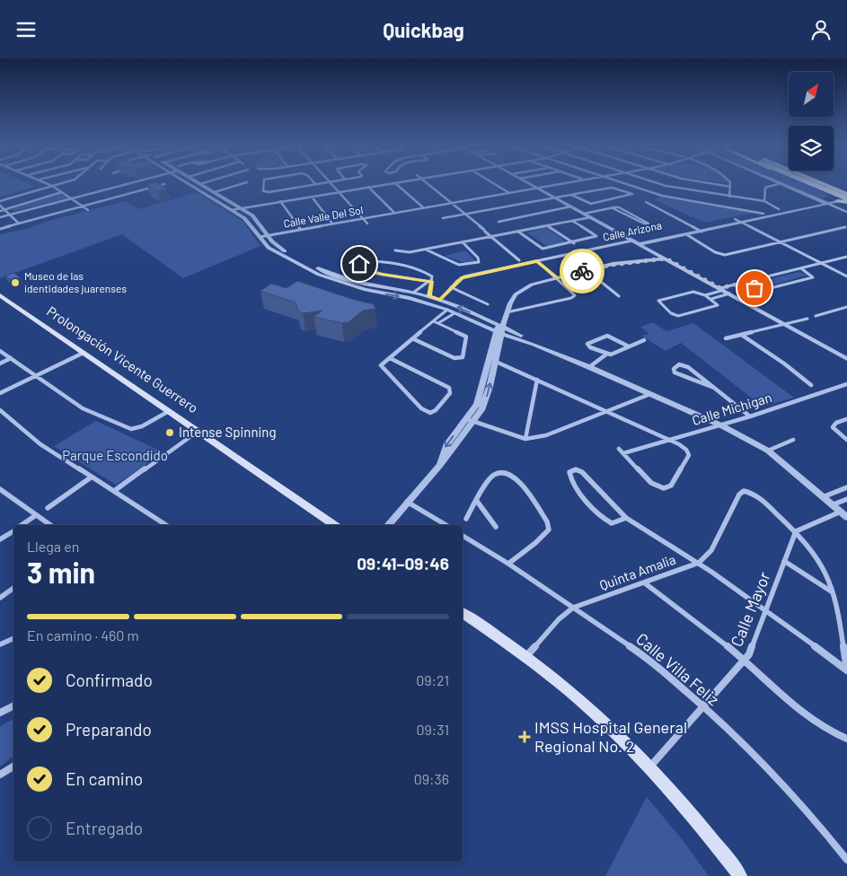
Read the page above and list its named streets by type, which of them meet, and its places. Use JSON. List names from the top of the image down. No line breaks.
{"streets":{"main road":["Prolongación Vicente Guerrero"],"street":["Calle Valle Del Sol","Calle Arizona","Calle Míchigan","Quinta Amalia","Calle Mayor","Calle Villa Feliz"]},"crossings":[["Quinta Amalia","Calle Mayor"],["Quinta Amalia","Calle Villa Feliz"],["Calle Mayor","Calle Villa Feliz"]],"parks":["Parque Escondido"],"places":{"other":["Museo de las identidades juarenses","Intense Spinning"],"health":["IMSS Hospital General Regional No. 2"]},"north":"top right","page":{"header":"Quickbag","heading":["3 min","Llega en","09:41–09:46"],"bar":"En camino · 460 m","list":[["Confirmado","09:21"],["Preparando","09:31"],["En camino","09:36"],"Entregado"]}}
